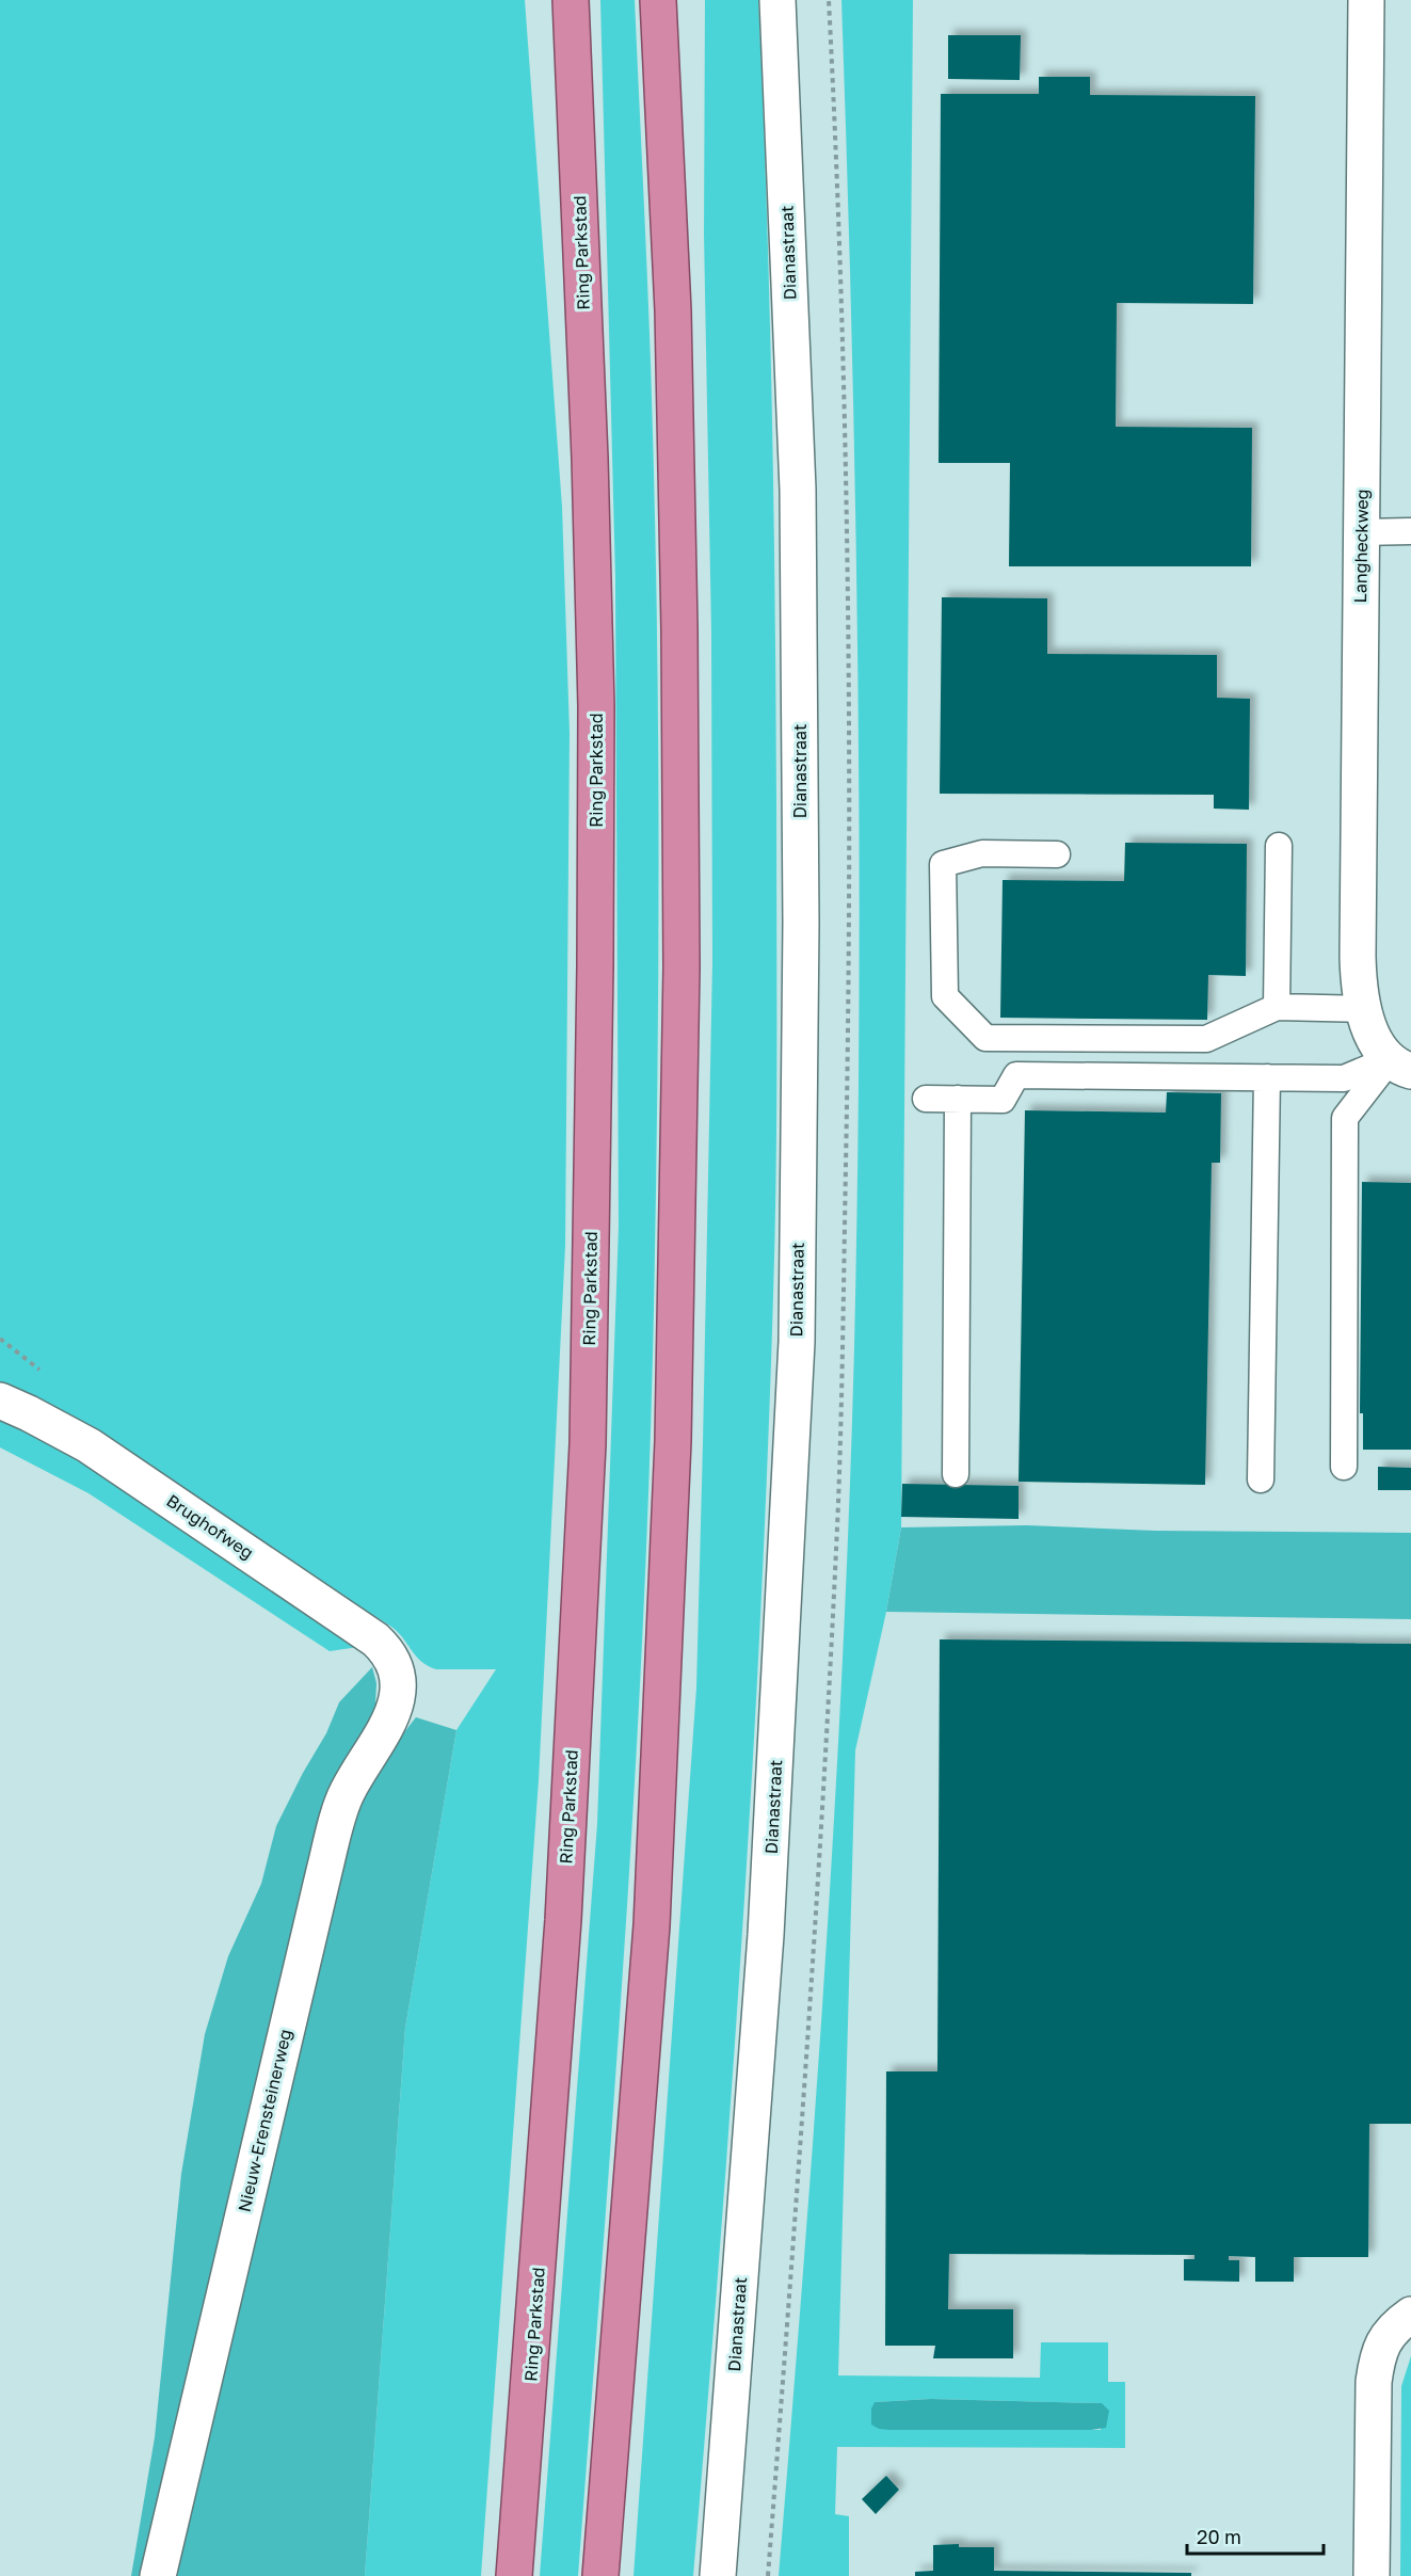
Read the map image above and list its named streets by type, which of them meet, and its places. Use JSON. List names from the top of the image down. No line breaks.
{"streets":{"highway":["Ring Parkstad"],"street":["Dianastraat","Langheckweg","Brughofweg","Nieuw-Erensteinerweg"]},"crossings":[["Brughofweg","Nieuw-Erensteinerweg"]],"scale_bar":"20 m"}
